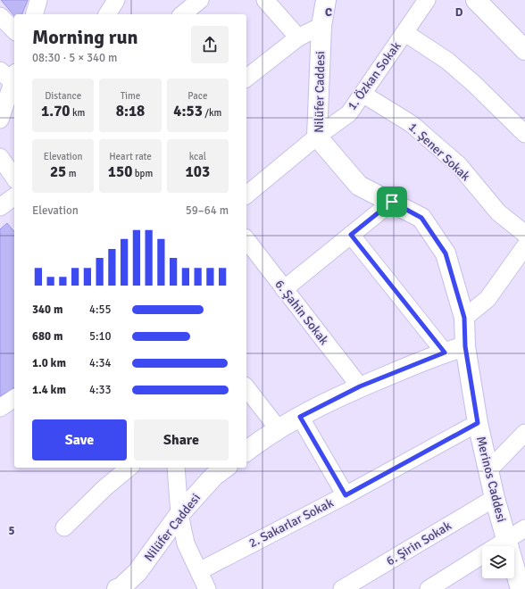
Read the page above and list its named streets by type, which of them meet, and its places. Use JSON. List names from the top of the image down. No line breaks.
{"streets":{"main road":["Nilüfer Caddesi","Merinos Caddesi"],"street":["1. Özkan Sokak","1. Şener Sokak","6. Şahin Sokak","2. Sakarlar Sokak","6. Şirin Sokak"]},"crossings":[["1. Özkan Sokak","Nilüfer Caddesi"],["1. Özkan Sokak","1. Şener Sokak"],["Nilüfer Caddesi","Merinos Caddesi"],["Merinos Caddesi","2. Sakarlar Sokak"],["Merinos Caddesi","6. Şirin Sokak"]],"page":{"heading":["Morning run","08:30 · 5 × 340 m"],"stats":[["Distance","1.70 km"],["Time","8:18"],["Pace","4:53 /km"],["Elevation","25 m"],["Heart rate","150 bpm"],["kcal","103"]],"chart":["Elevation","59–64 m"],"list":[{"name":"340 m","note":"4:55"},{"name":"680 m","note":"5:10"},{"name":"1.0 km","note":"4:34"},{"name":"1.4 km","note":"4:33"}],"buttons":["Save","Share"]},"grid":{"columns":["C","D"],"rows":["5"]}}
